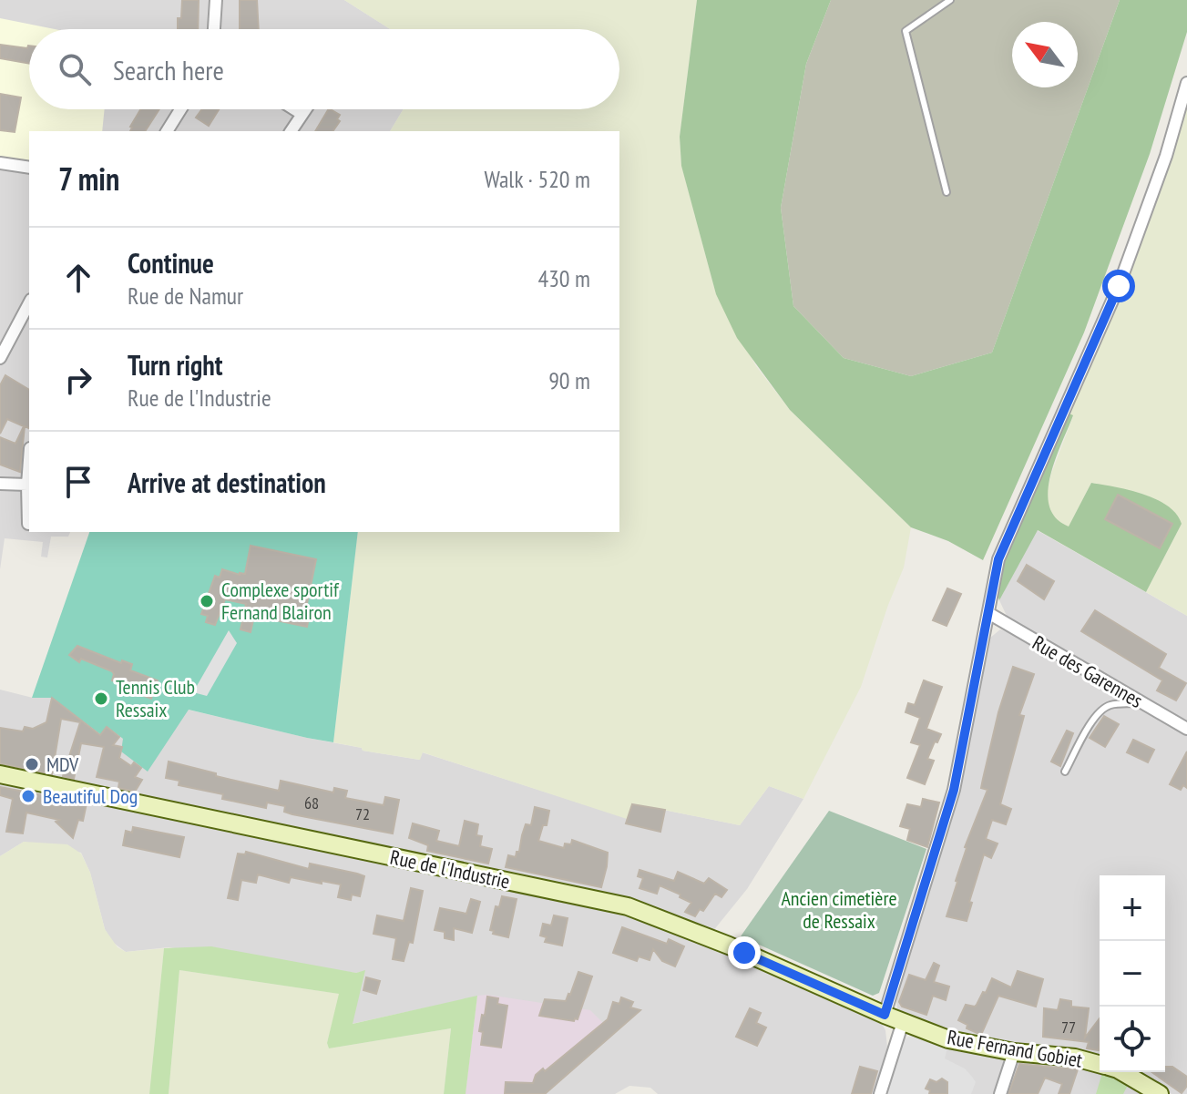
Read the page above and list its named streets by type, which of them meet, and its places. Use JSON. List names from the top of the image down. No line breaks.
{"streets":{"street":["Rue des Garennes","Rue de l'Industrie","Rue Fernand Gobiet"]},"crossings":[["Rue de l'Industrie","Rue Fernand Gobiet"]],"parks":["Ancien cimetière de Ressaix"],"places":["Complexe sportif Fernand Blairon","Tennis Club Ressaix","MDV","Beautiful Dog"],"house_numbers":["68","72","77"],"north":"top left","page":{"search":"Search here","heading":["7 min","Walk · 520 m"],"list":[["Continue","Rue de Namur","430 m"],["Turn right","Rue de l'Industrie","90 m"],"Arrive at destination"],"map_buttons":["+","−"]}}
